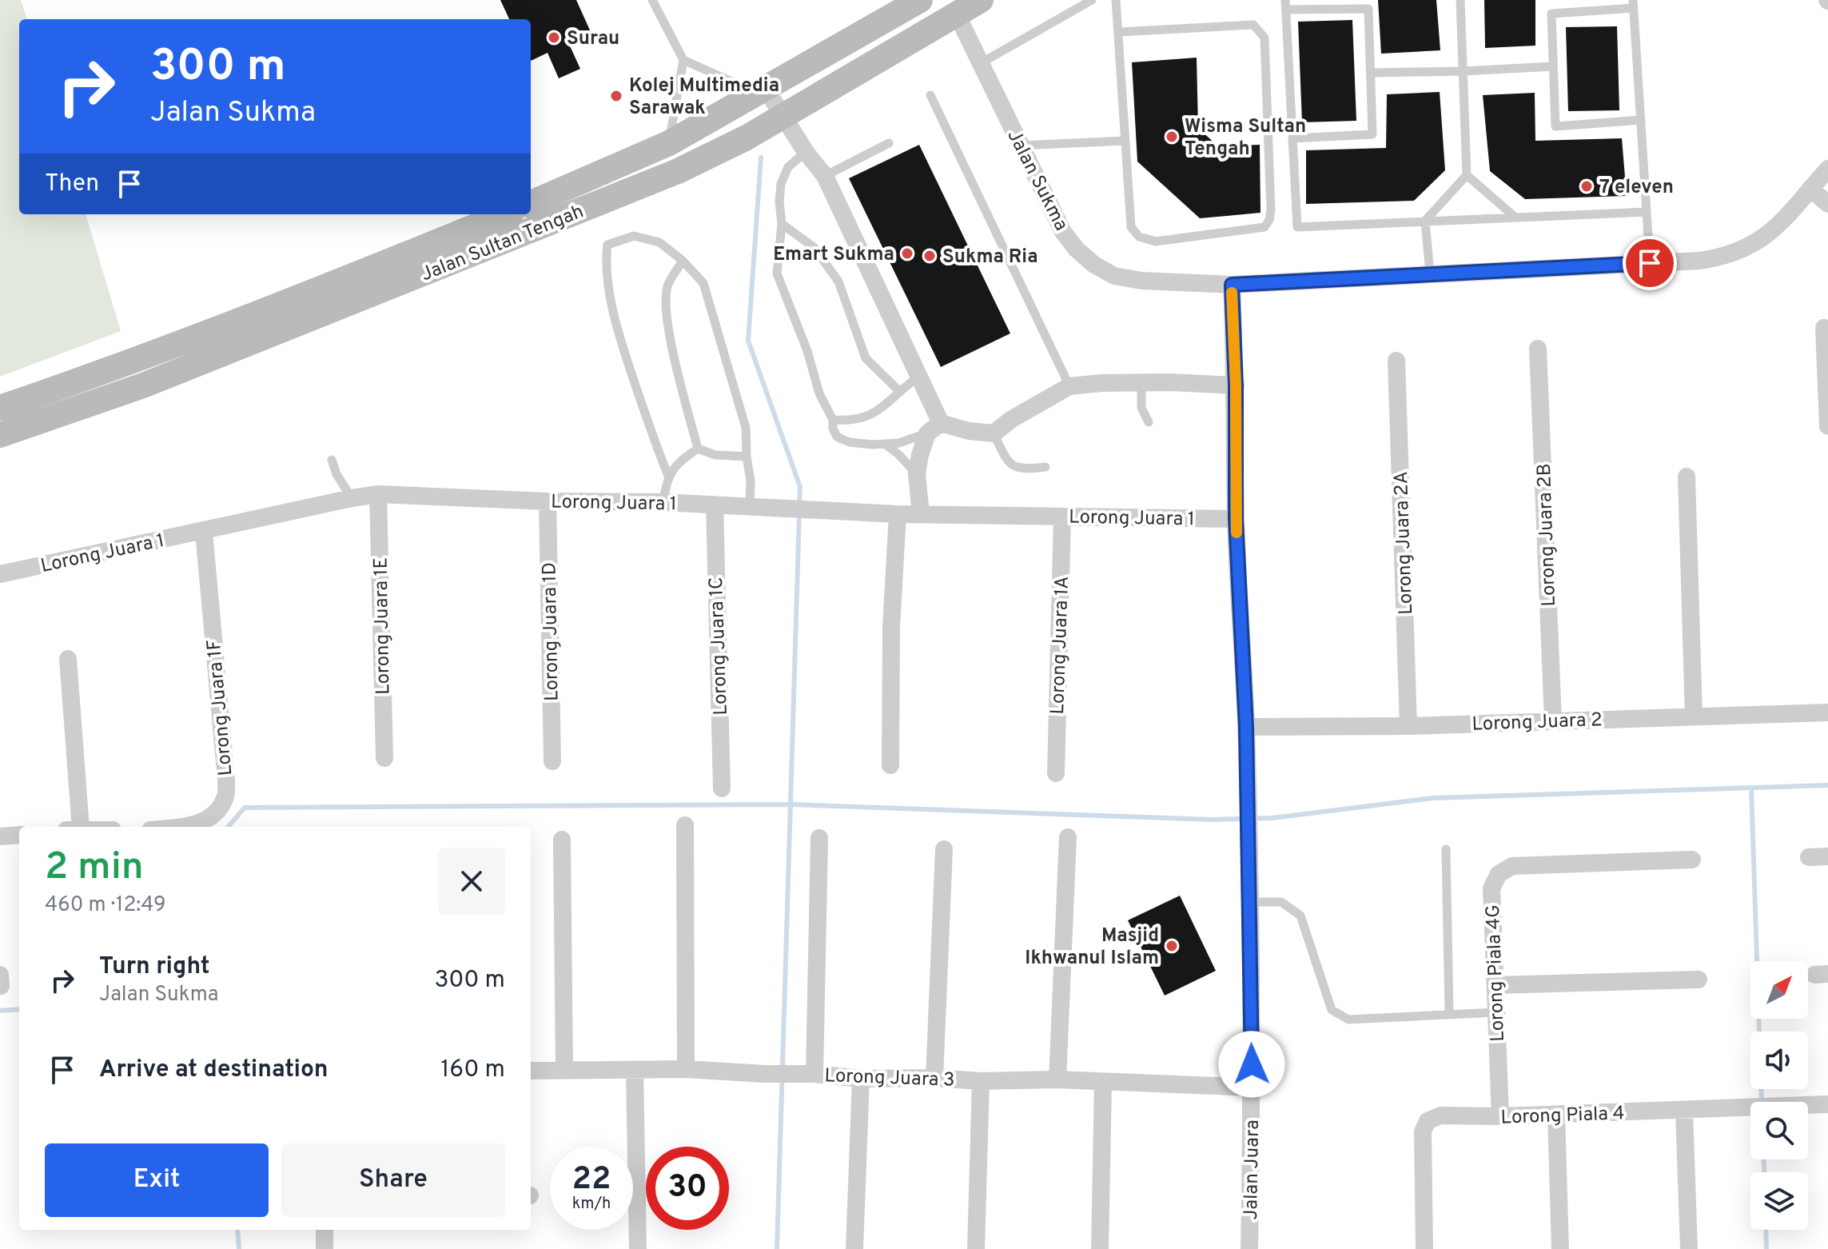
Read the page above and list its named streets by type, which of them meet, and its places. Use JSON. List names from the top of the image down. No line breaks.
{"streets":{"main road":["Jalan Sultan Tengah"],"street":["Jalan Sukma","Lorong Juara 1","Lorong Juara 2B","Lorong Juara 2A","Lorong Juara 1E","Lorong Juara 1D","Lorong Juara 1A","Lorong Juara 1C","Lorong Juara 1F","Lorong Juara 2","Lorong Piala 4G","Lorong Juara 3","Lorong Piala 4","Jalan Juara"]},"crossings":[["Jalan Sukma","Jalan Sultan Tengah"],["Jalan Sukma","Jalan Juara"],["Lorong Juara 1","Lorong Juara 1E"],["Lorong Juara 1","Lorong Juara 1D"],["Lorong Juara 1","Lorong Juara 1A"],["Lorong Juara 1","Lorong Juara 1C"],["Lorong Juara 1","Lorong Juara 1F"],["Lorong Juara 1","Jalan Juara"],["Lorong Juara 2B","Lorong Juara 2"],["Lorong Juara 2A","Lorong Juara 2"],["Lorong Juara 2","Jalan Juara"],["Lorong Piala 4G","Lorong Piala 4"],["Lorong Juara 3","Jalan Juara"]],"places":["Surau","Kolej Multimedia Sarawak","Wisma Sultan Tengah","7 eleven","Emart Sukma","Sukma Ria","Masjid Ikhwanul Islam"],"north":"top right","page":{"turn":["300 m","Jalan Sukma"],"then":"Then","heading":["2 min","460 m · 12:49"],"list":[{"name":"Turn right","note":"Jalan Sukma","value":"300 m"},{"name":"Arrive at destination","value":"160 m"}],"buttons":["Exit","Share"],"speed":"22 km/h","limit":"30"}}
